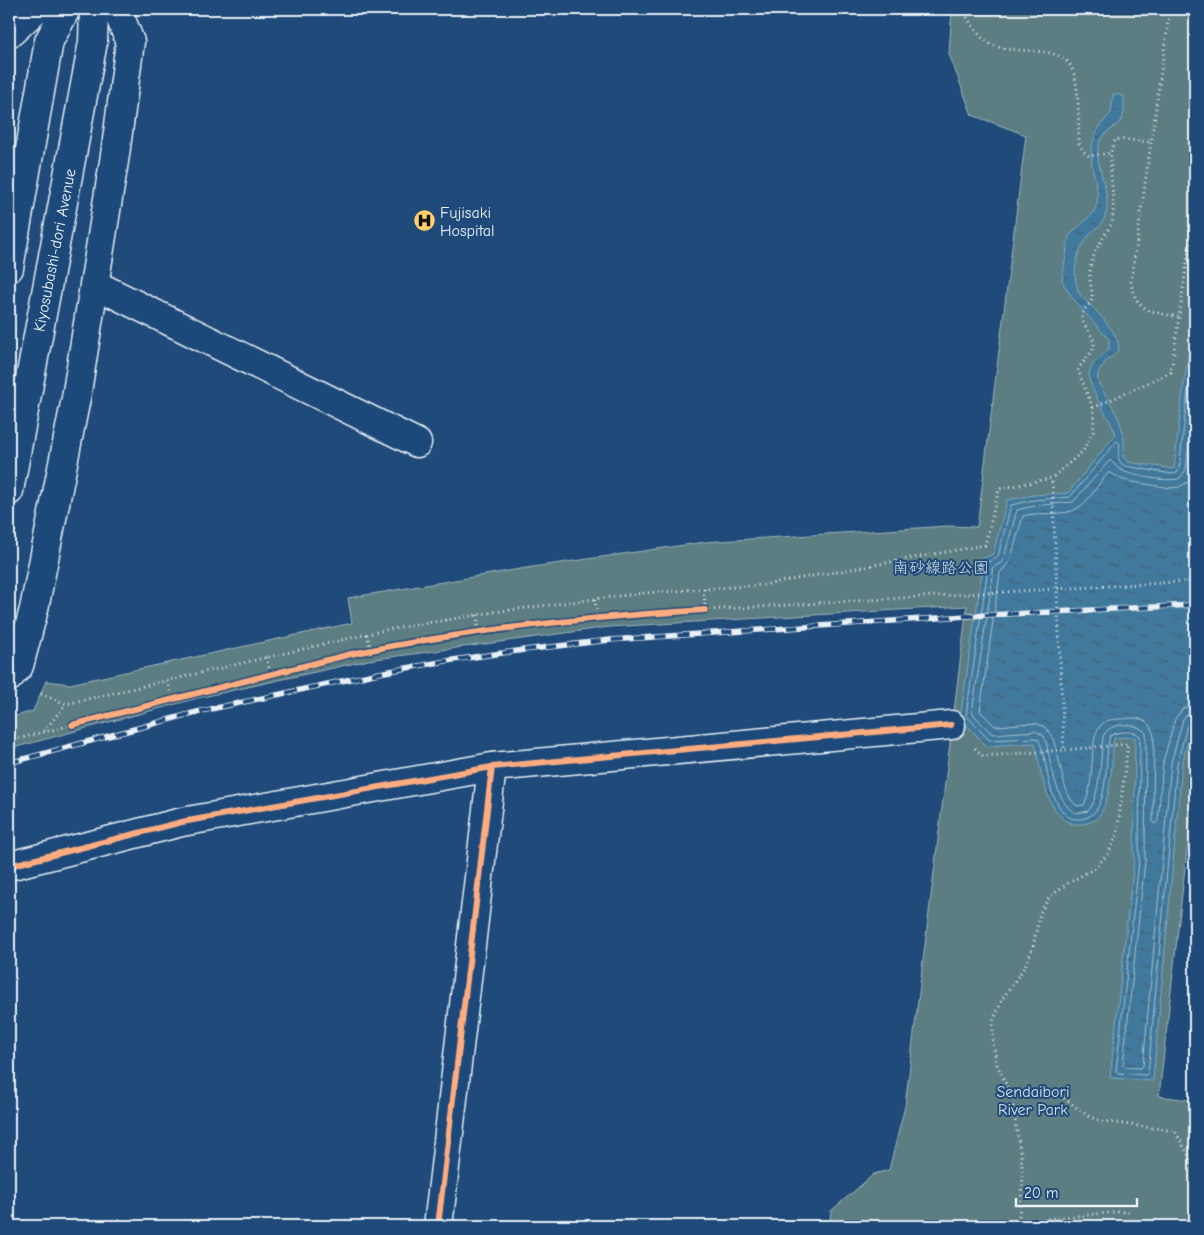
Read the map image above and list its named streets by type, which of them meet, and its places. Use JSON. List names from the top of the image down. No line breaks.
{"streets":{"street":["Kiyosubashi-dori Avenue"]},"parks":["南砂線路公園","Sendaibori River Park"],"places":{"hospital":["Fujisaki Hospital"]},"scale_bar":"20 m"}
